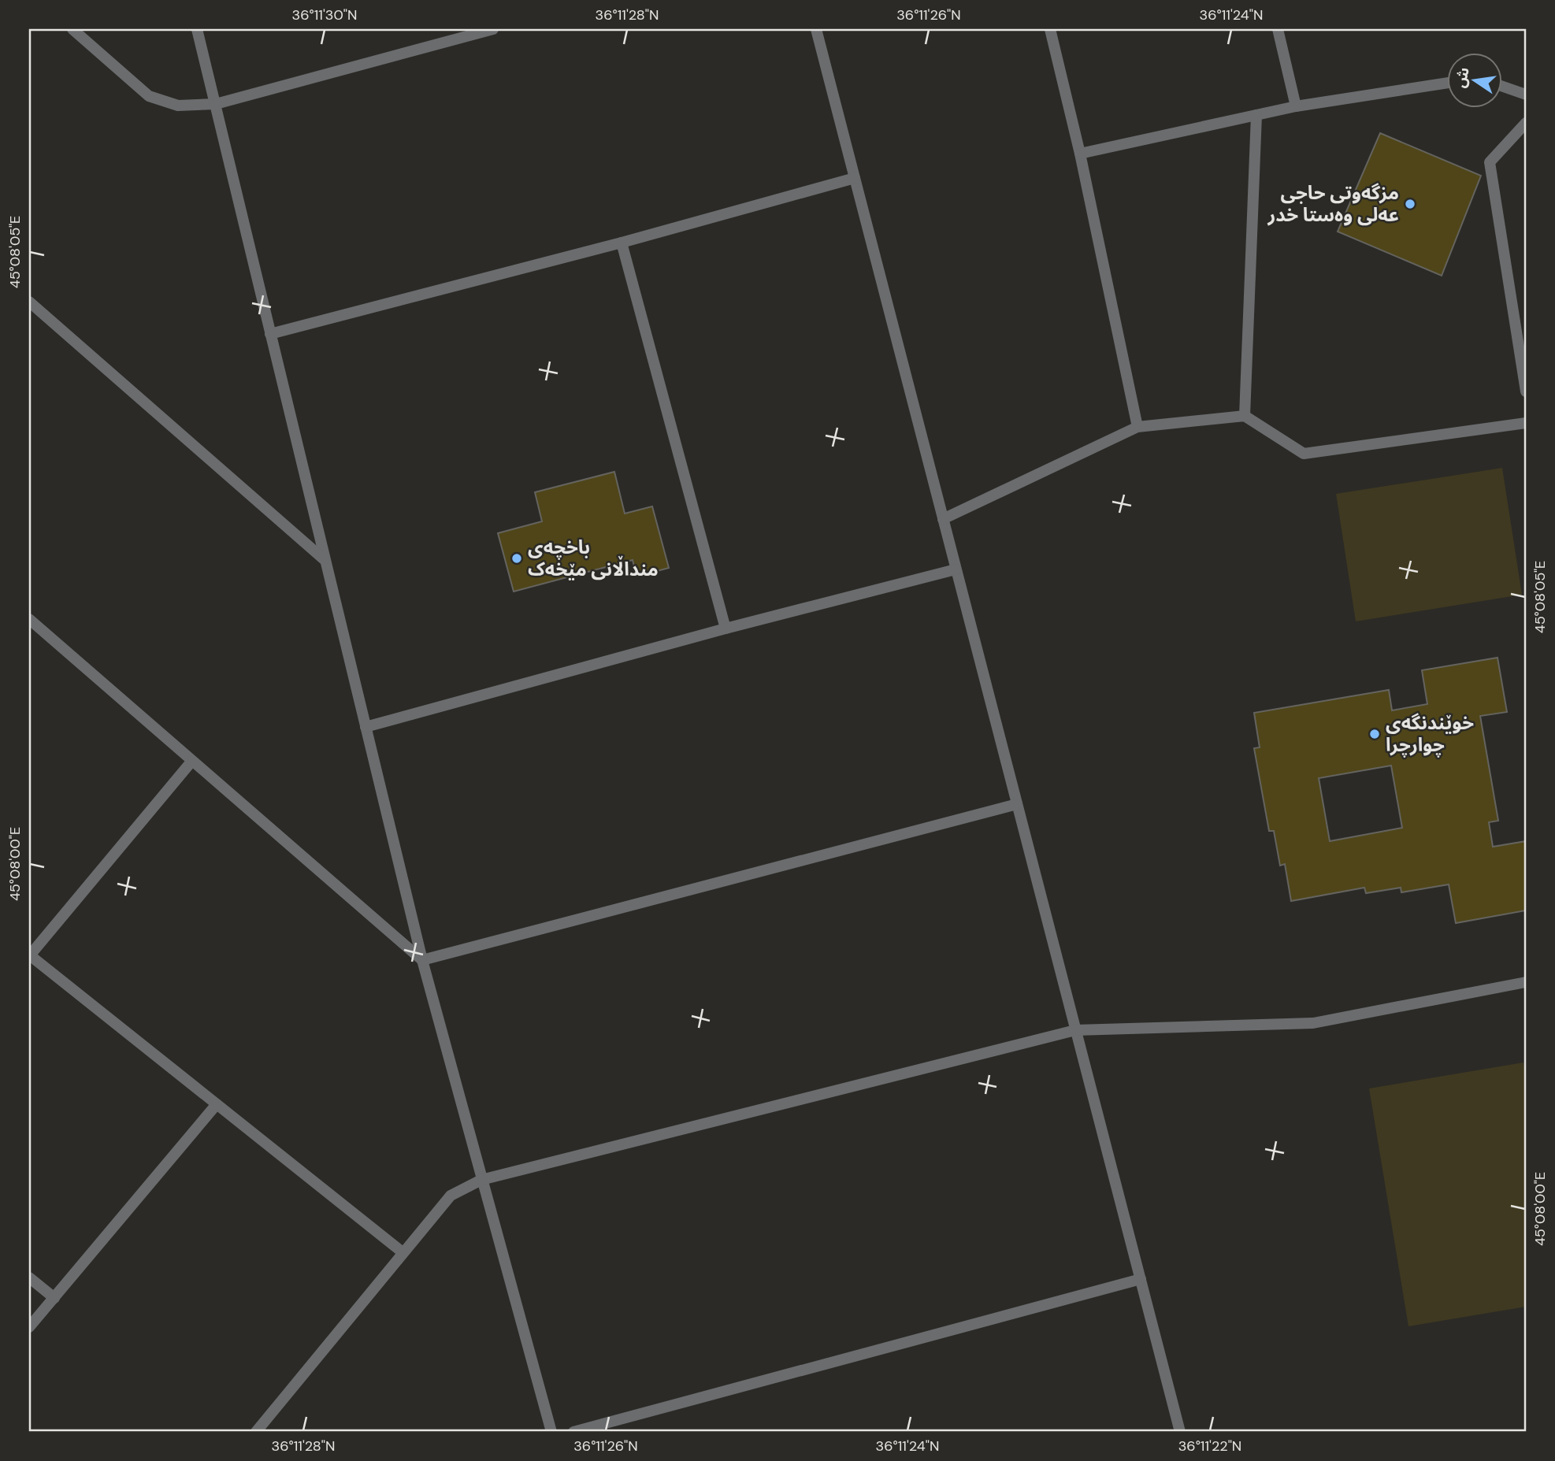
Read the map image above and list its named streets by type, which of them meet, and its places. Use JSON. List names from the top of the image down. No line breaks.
{"places":["مزگەوتی حاجی عەلی وەستا خدر","باخچەی منداڵانی مێخەک","خوێندنگەی چوارچرا"],"north":"left","coordinates":["36°11'30\"N","36°11'28\"N","36°11'26\"N","36°11'24\"N","45°08'05\"E","45°08'00\"E","36°11'22\"N"]}
